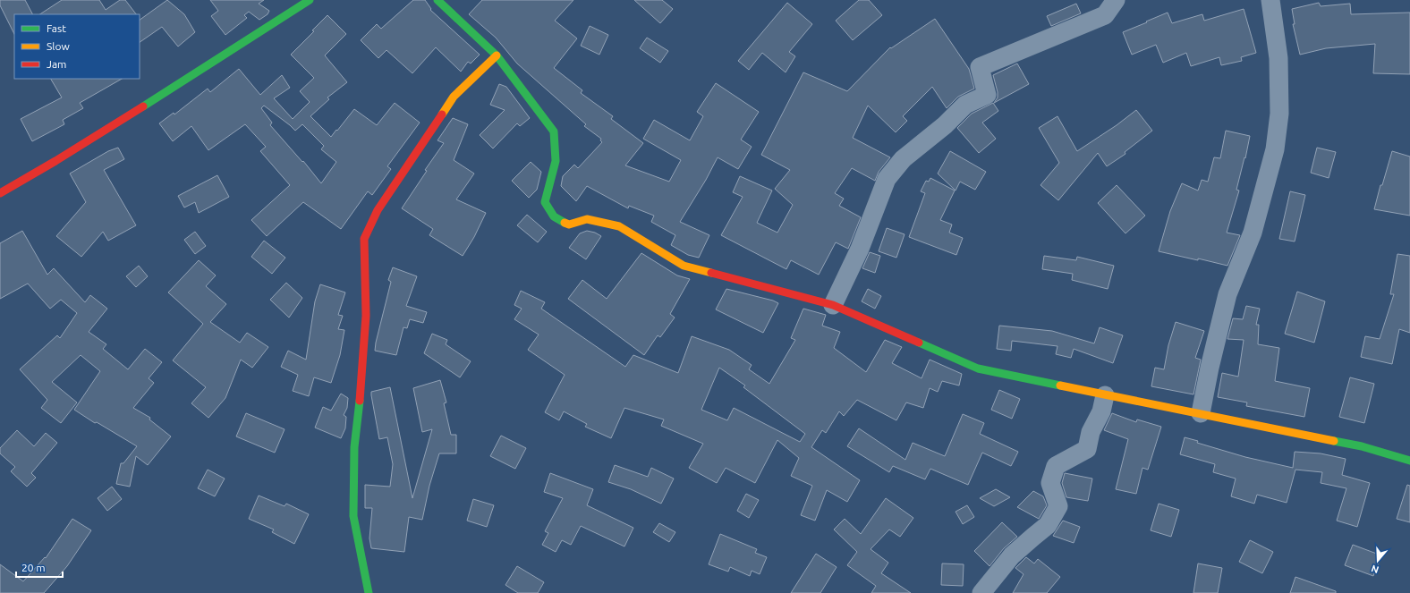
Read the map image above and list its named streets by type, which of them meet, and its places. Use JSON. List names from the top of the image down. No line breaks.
{"legend":["Fast","Slow","Jam"],"scale_bar":"20 m","north":"bottom"}
